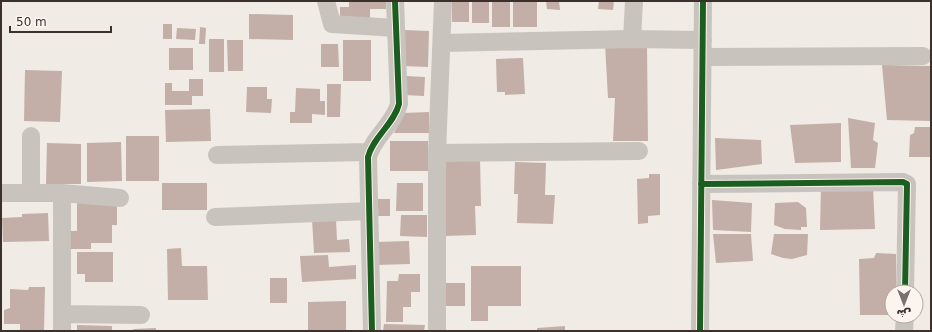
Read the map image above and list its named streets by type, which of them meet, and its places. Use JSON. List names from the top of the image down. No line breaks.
{"scale_bar":"50 m","north":"bottom"}
